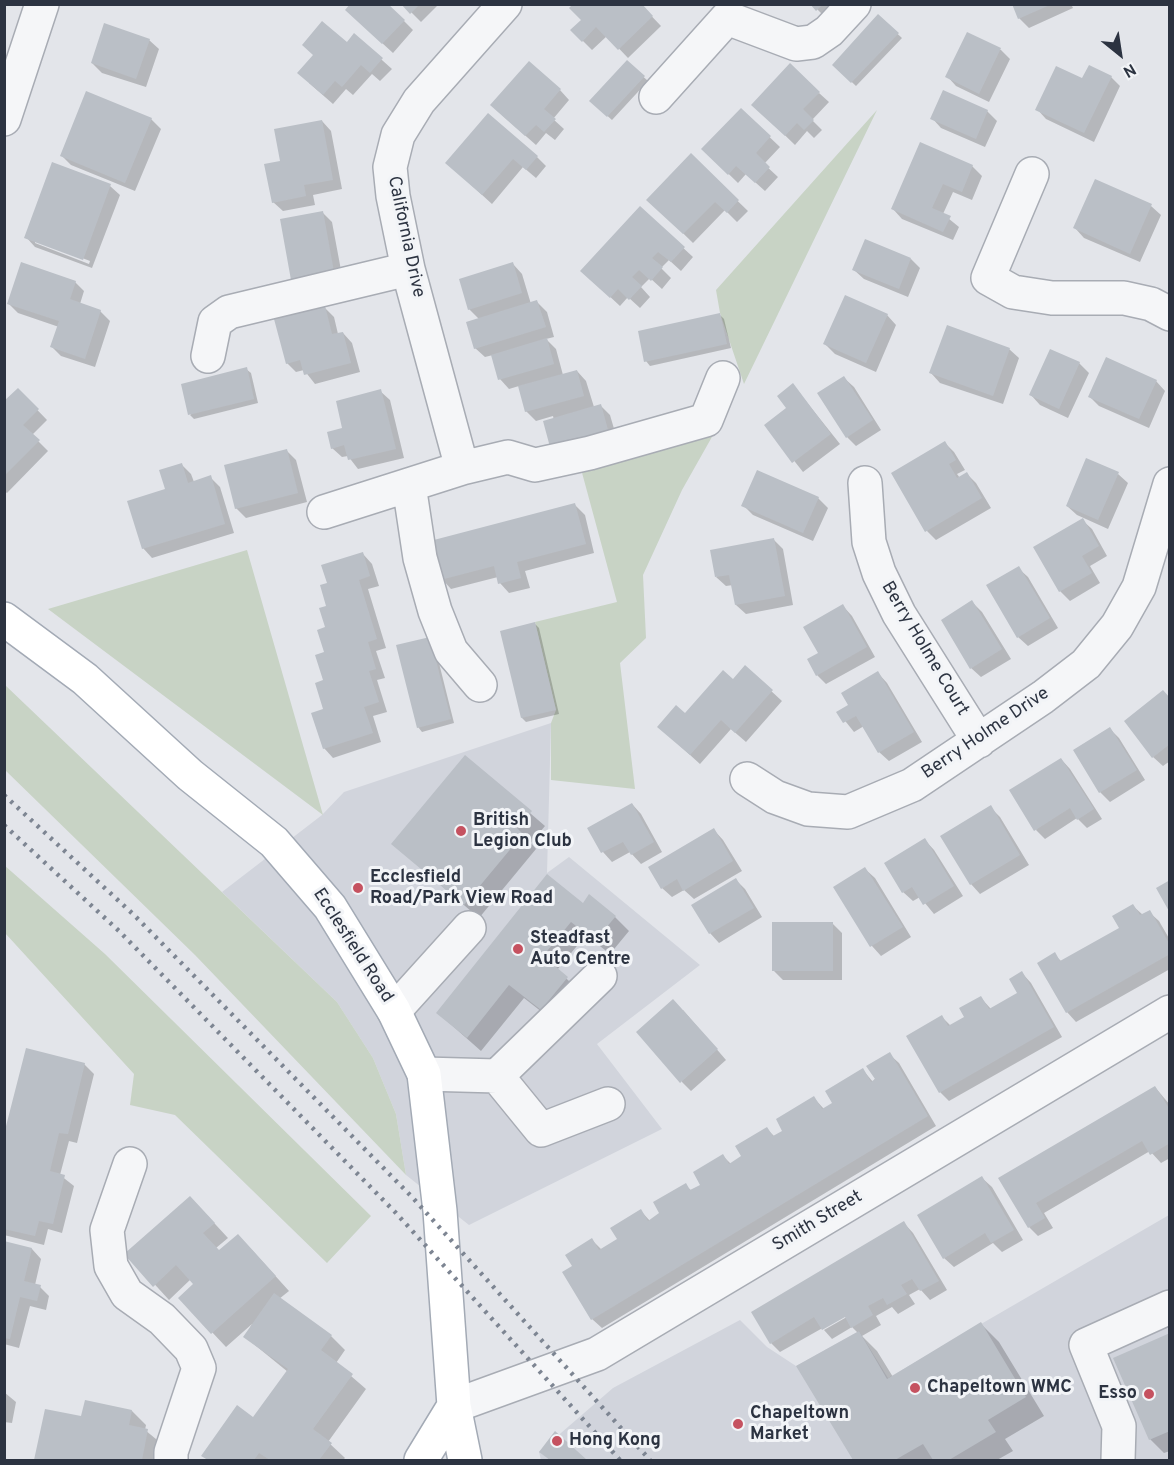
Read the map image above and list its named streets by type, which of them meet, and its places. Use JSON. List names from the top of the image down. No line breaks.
{"streets":{"main road":["Ecclesfield Road"],"street":["California Drive","Berry Holme Court","Berry Holme Drive","Smith Street"]},"crossings":[["Berry Holme Court","Berry Holme Drive"],["Ecclesfield Road","Smith Street"]],"places":["British Legion Club","Ecclesfield Road/Park View Road","Steadfast Auto Centre","Chapeltown WMC","Esso","Chapeltown Market","Hong Kong"],"north":"bottom right"}
